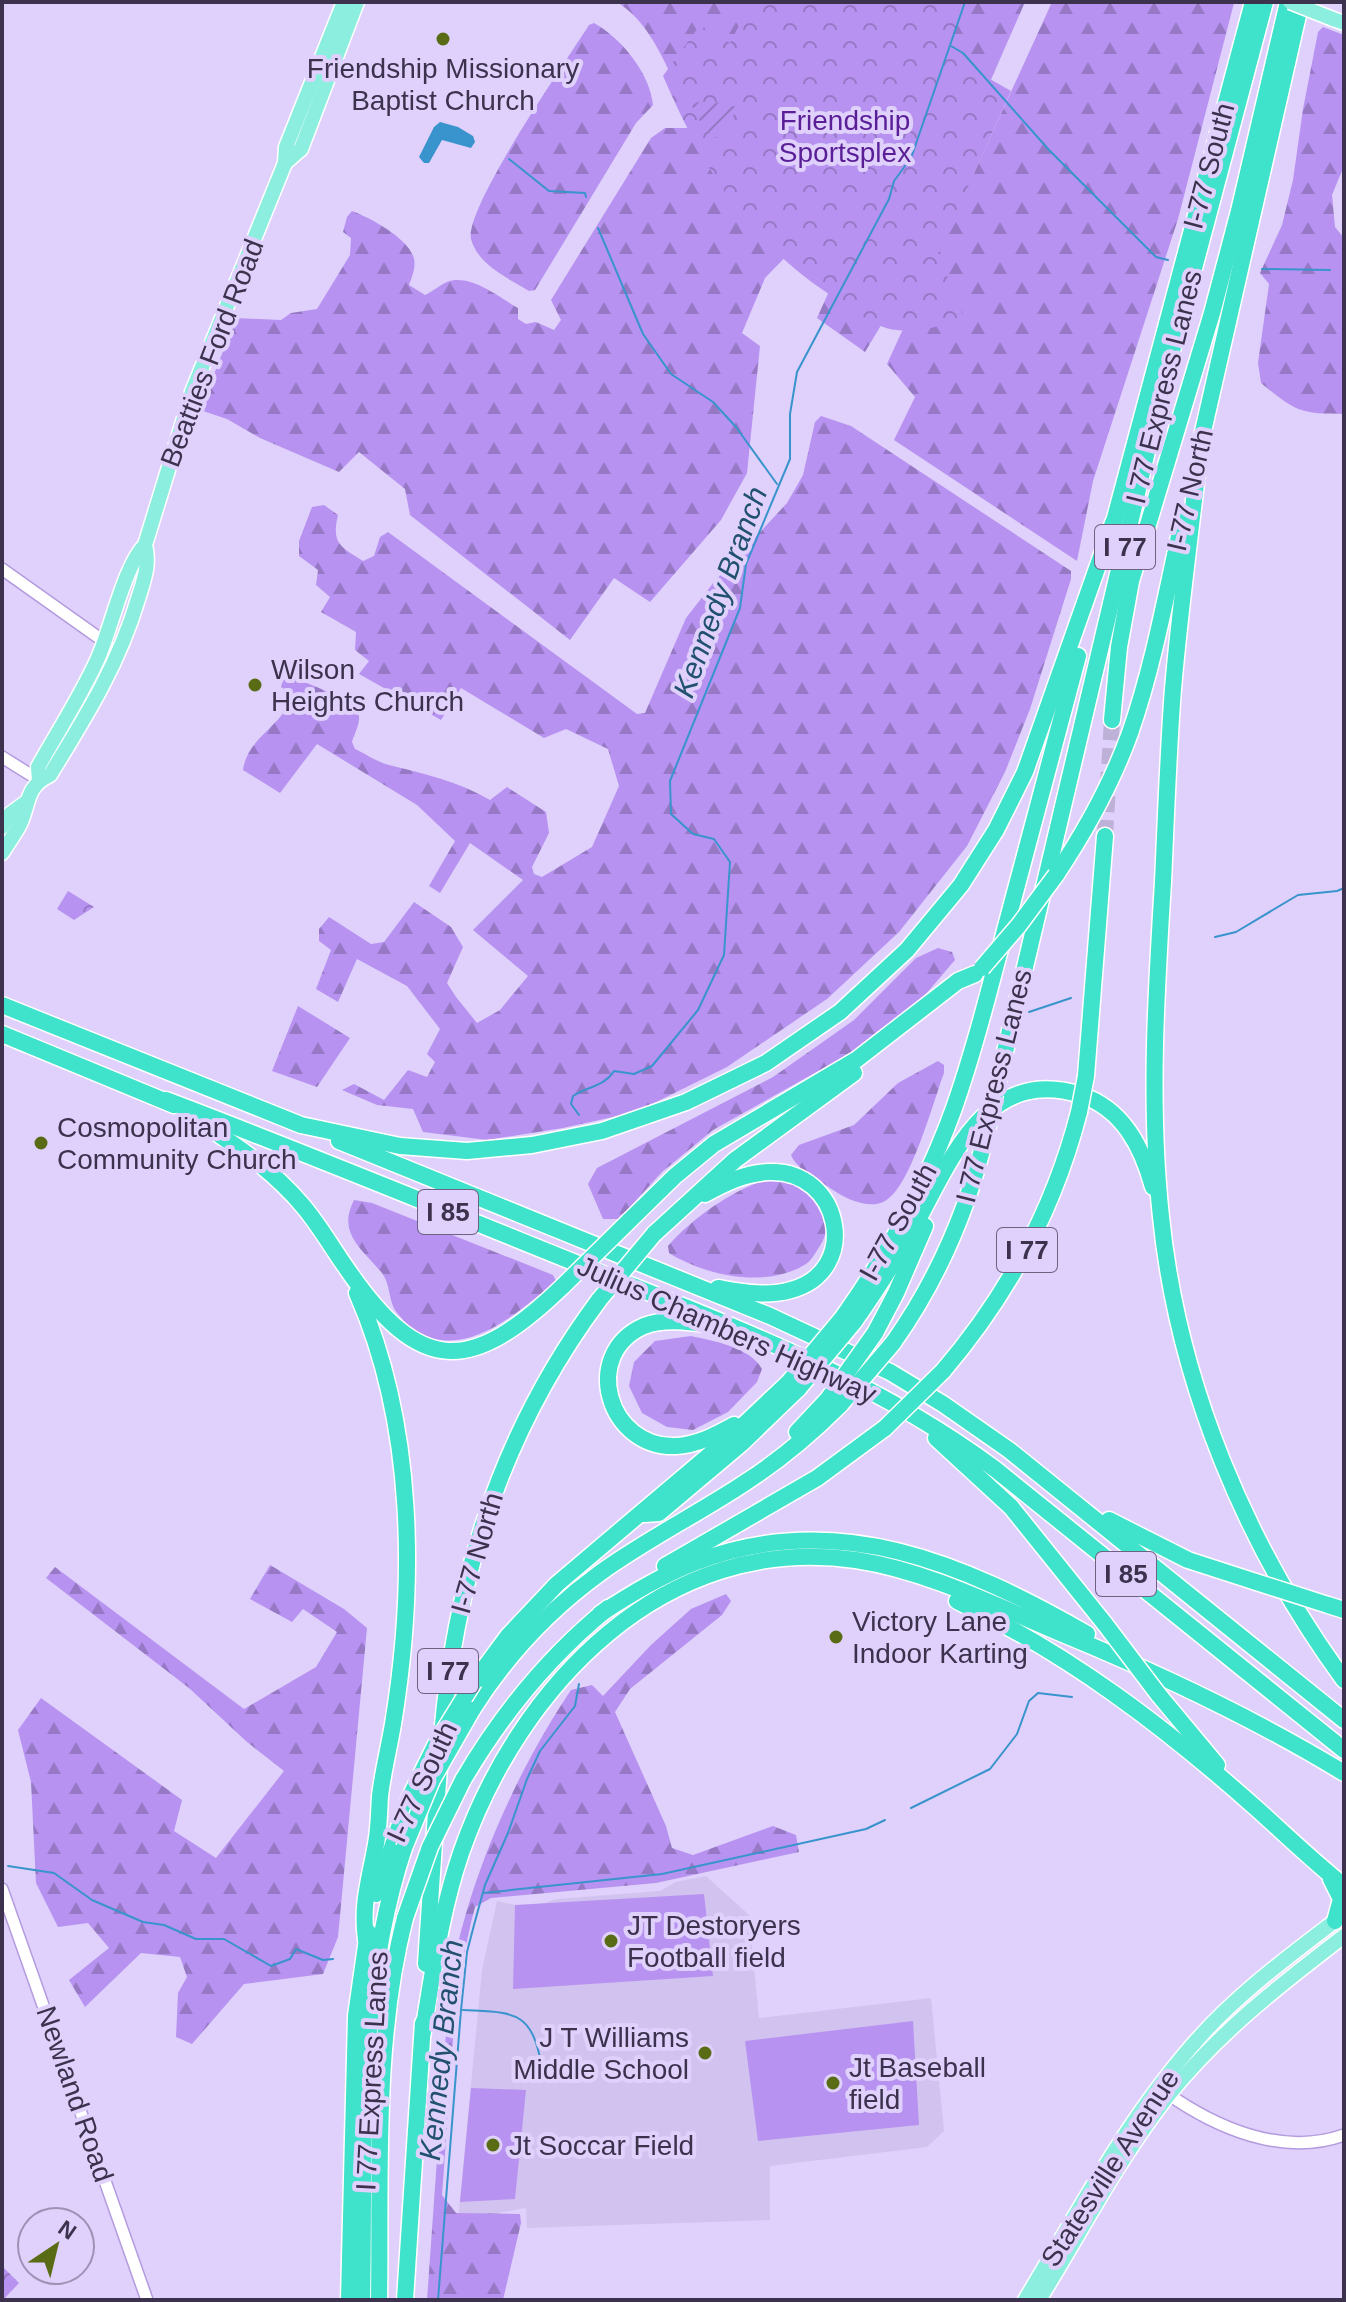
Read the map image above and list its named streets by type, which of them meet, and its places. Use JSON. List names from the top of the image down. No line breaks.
{"streets":{"highway":["I-77 South","I 77 Express Lanes","I-77 North","I 77","I 85","Julius Chambers Highway"],"main road":["Beatties Ford Road","Statesville Avenue"],"street":["Newland Road"]},"crossings":[["I-77 South","I-77 North"],["I-77 North","I 77"],["I 85","Julius Chambers Highway"]],"water":["Kennedy Branch"],"parks":["Friendship Sportsplex"],"places":["Friendship Missionary Baptist Church","Wilson Heights Church","Cosmopolitan Community Church","Victory Lane Indoor Karting","JT Destoryers Football field","J T Williams Middle School","Jt Baseball field","Jt Soccar Field"],"north":"top right"}
